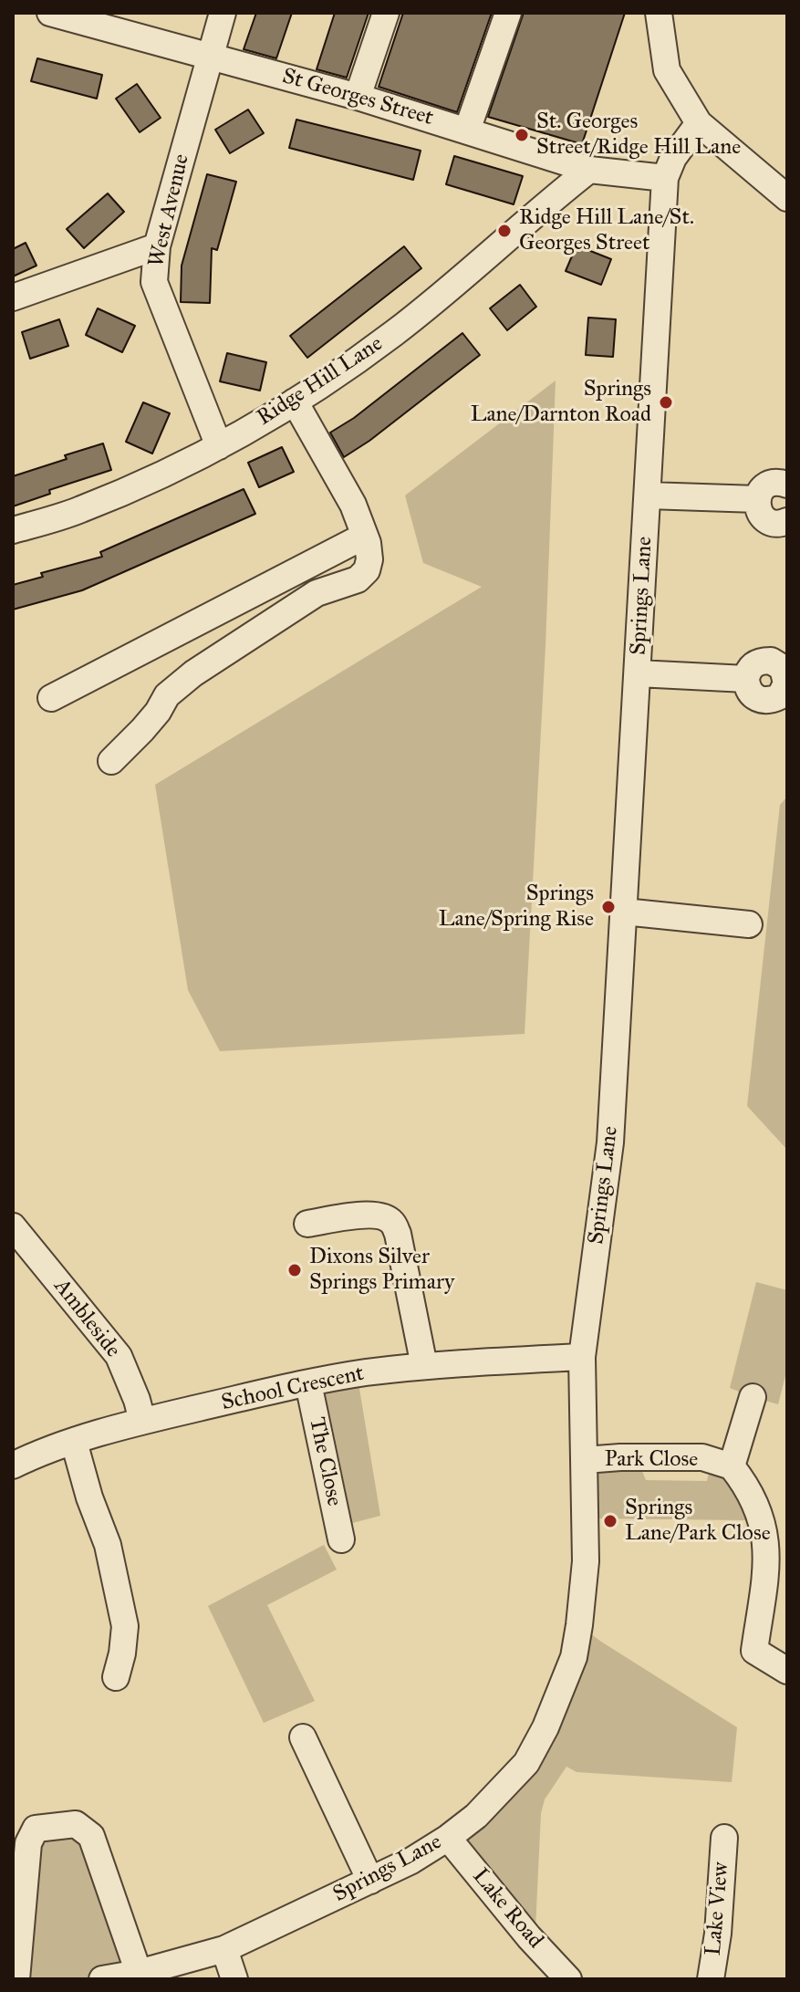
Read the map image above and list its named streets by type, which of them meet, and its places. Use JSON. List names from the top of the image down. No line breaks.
{"streets":{"street":["St Georges Street","West Avenue","Ridge Hill Lane","Springs Lane","Ambleside","School Crescent","Park Close","The Close","Lake Road","Lake View"]},"crossings":[["St Georges Street","West Avenue"],["St Georges Street","Ridge Hill Lane"],["St Georges Street","Springs Lane"],["West Avenue","Ridge Hill Lane"],["Springs Lane","School Crescent"],["Springs Lane","Park Close"],["Springs Lane","Lake Road"],["Ambleside","School Crescent"],["School Crescent","The Close"]],"places":["St. Georges Street/Ridge Hill Lane","Ridge Hill Lane/St. Georges Street","Springs Lane/Darnton Road","Springs Lane/Spring Rise","Dixons Silver Springs Primary","Springs Lane/Park Close"]}
